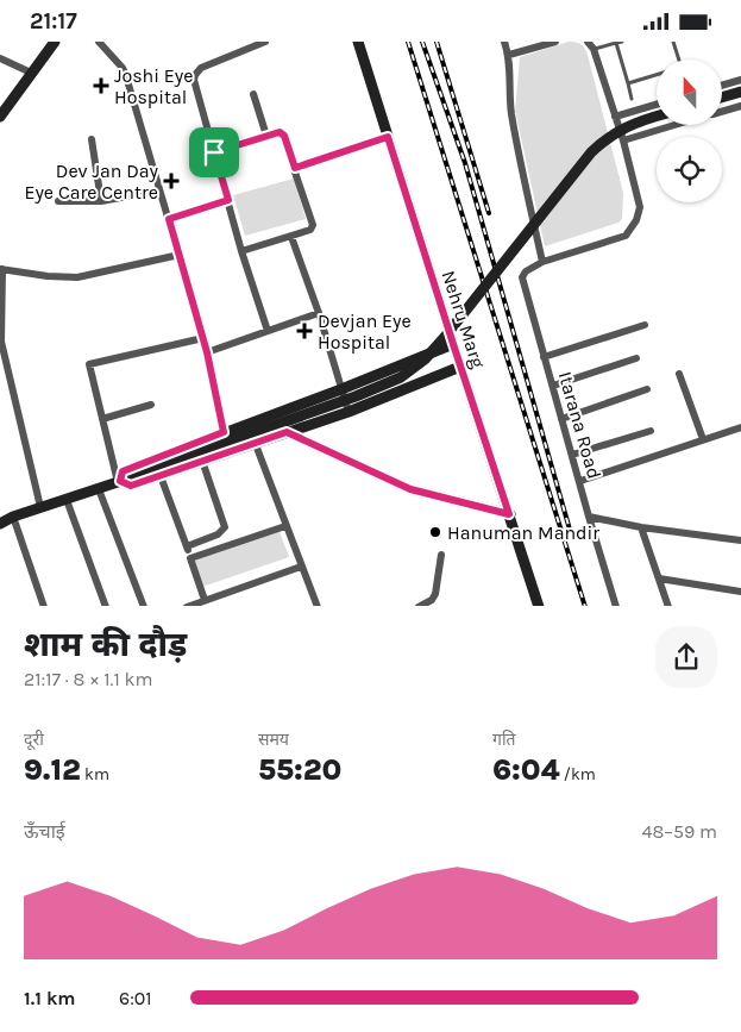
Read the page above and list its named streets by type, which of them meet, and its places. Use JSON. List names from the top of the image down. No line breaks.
{"streets":{"street":["Nehru Marg","Itarana Road"]},"places":{"health":["Joshi Eye Hospital","Dev Jan Day Eye Care Centre","Devjan Eye Hospital"],"other":["Hanuman Mandir"]},"north":"top","page":{"status":"21:17","heading":["शाम की दौड़","21:17 · 8 × 1.1 km"],"stats":[["दूरी","9.12 km"],["समय","55:20"],["गति","6:04 /km"]],"chart":["ऊँचाई","48–59 m"],"list":[{"name":"1.1 km","note":"6:01"}]}}
